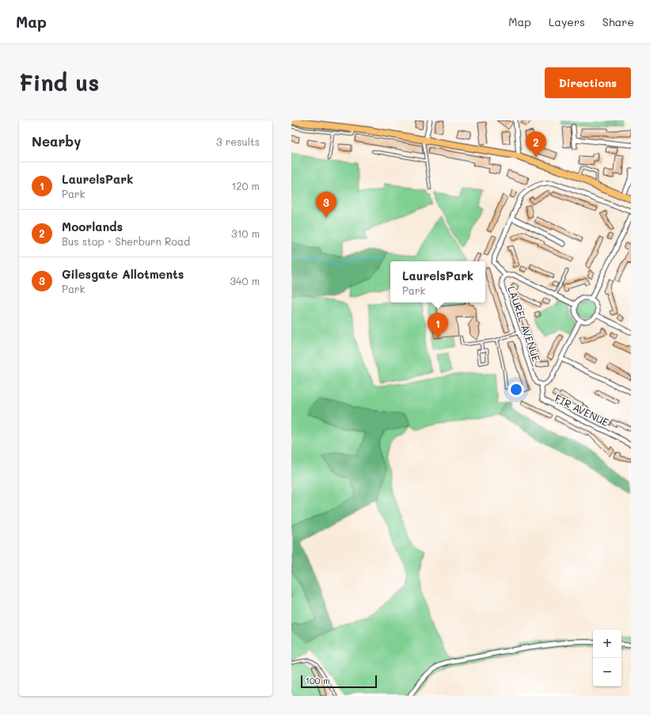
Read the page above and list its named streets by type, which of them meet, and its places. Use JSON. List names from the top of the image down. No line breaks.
{"streets":{"street":["LAUREL AVENUE","FIR AVENUE"]},"crossings":[["LAUREL AVENUE","FIR AVENUE"]],"scale_bar":"100 m","page":{"header":"Map","nav":["Map","Layers","Share"],"buttons":"Directions","title":"Find us","heading":["Nearby","3 results"],"pins":["2","3","1"],"list":[{"mark":"1","name":"LaurelsPark","note":"Park","value":"120 m"},{"mark":"2","name":"Moorlands","note":"Bus stop · Sherburn Road","value":"310 m"},{"mark":"3","name":"Gilesgate Allotments","note":"Park","value":"340 m"}],"popup":["LaurelsPark","Park"],"map_buttons":["+","−"],"scale":"100 m"}}
